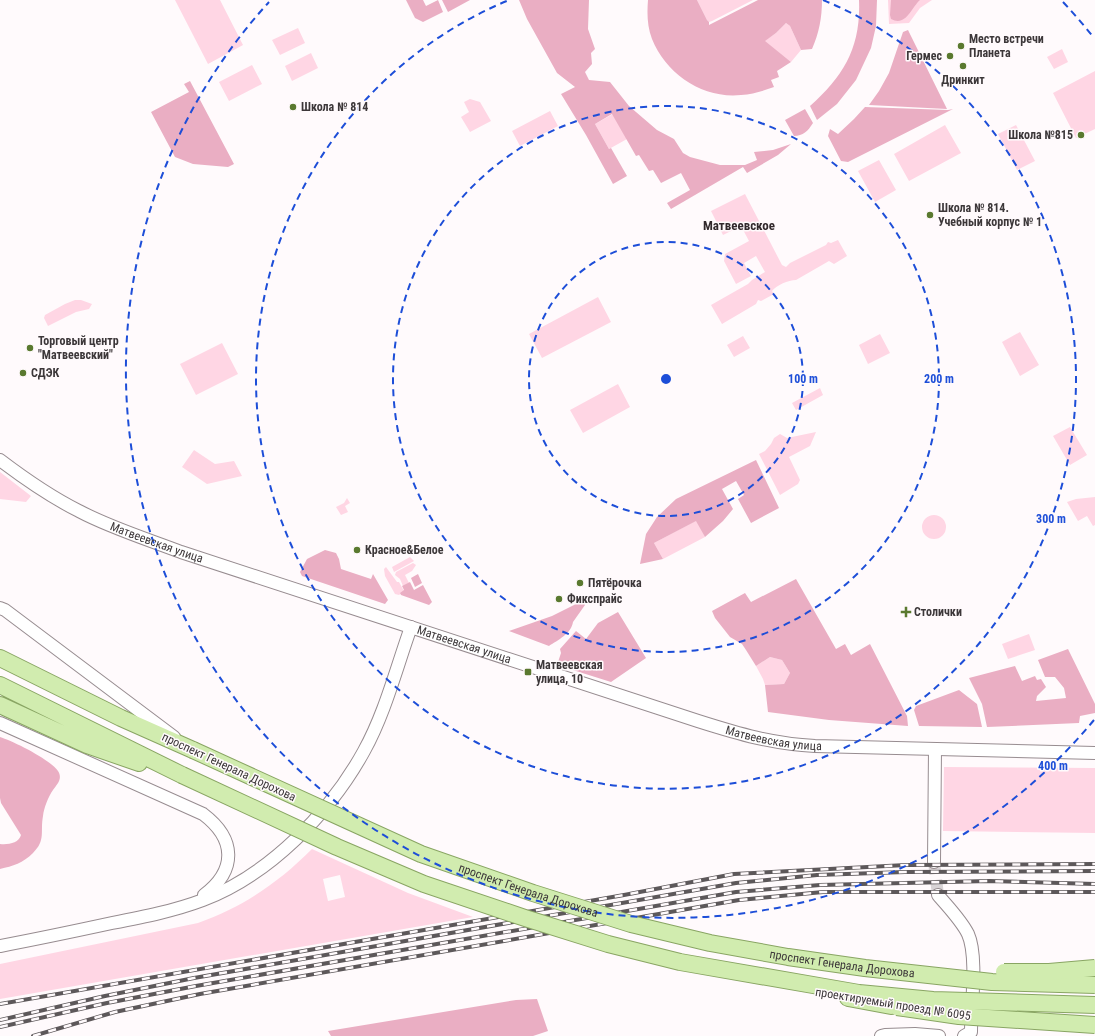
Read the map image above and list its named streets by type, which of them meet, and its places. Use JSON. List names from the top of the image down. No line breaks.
{"streets":{"main road":["проспект Генерала Дорохова","проектируемый проезд № 6095"],"street":["Матвеевская улица"]},"crossings":[["проспект Генерала Дорохова","проектируемый проезд № 6095"]],"districts":["Матвеевское"],"places":{"other":["Место встречи Планета","Гермес","Дринкит","Школа № 814","Школа №815","Школа № 814. Учебный корпус № 1","Торговый центр \"Матвеевский\"","СДЭК","Красное&Белое","Пятёрочка","Фикспрайс"],"health":["Столички"],"transit":["Матвеевская улица, 10"]},"rings":["100 m","200 m","300 m","400 m"]}
